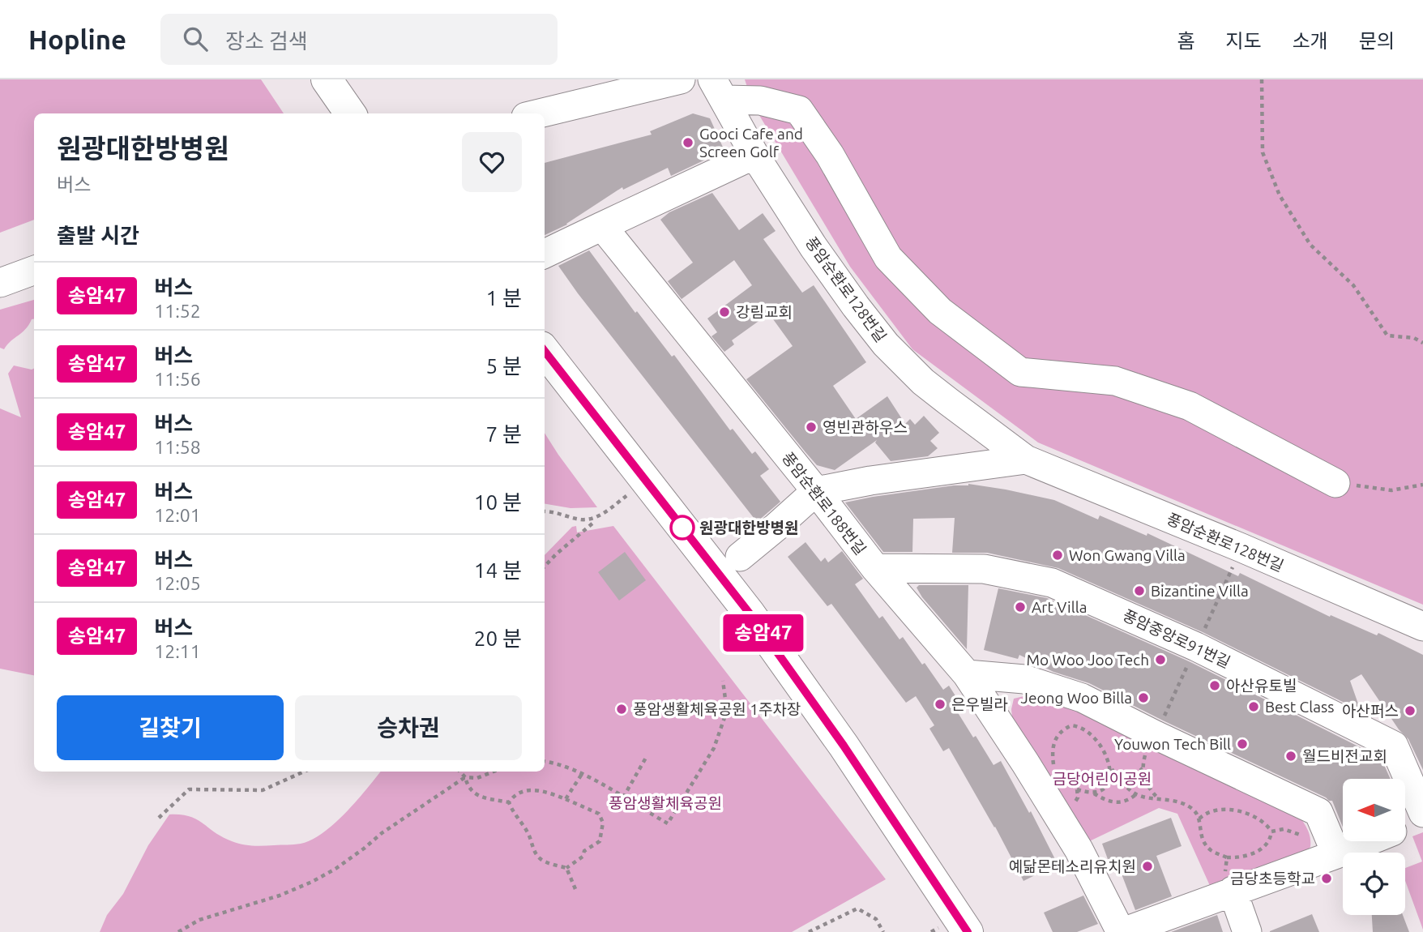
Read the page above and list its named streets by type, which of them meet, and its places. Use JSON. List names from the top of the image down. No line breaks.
{"streets":{"street":["풍암순환로128번길","풍암순환로188번길","풍암중앙로91번길"]},"crossings":[["풍암순환로128번길","풍암순환로188번길"],["풍암순환로188번길","풍암중앙로91번길"]],"parks":["금당어린이공원","풍암생활체육공원"],"places":["Gooci Cafe and Screen Golf","강림교회","영빈관하우스","원광대한방병원","Won Gwang Villa","Bizantine Villa","Art Villa","Mo Woo Joo Tech","아산유토빌","Jeong Woo Billa","은우빌라","Best Class","풍암생활체육공원 1주차장","아산퍼스","Youwon Tech Bill","월드비전교회","예닮몬테소리유치원","금당초등학교"],"lines":["bus line 송암47"],"north":"left","page":{"header":"Hopline","search":"장소 검색","nav":["홈","지도","소개","문의"],"on_map":"송암47","heading":[["원광대한방병원","버스"],"출발 시간"],"list":[{"mark":"송암47","name":"버스","note":"11:52","value":"1 분"},{"mark":"송암47","name":"버스","note":"11:56","value":"5 분"},{"mark":"송암47","name":"버스","note":"11:58","value":"7 분"},{"mark":"송암47","name":"버스","note":"12:01","value":"10 분"},{"mark":"송암47","name":"버스","note":"12:05","value":"14 분"},{"mark":"송암47","name":"버스","note":"12:11","value":"20 분"}],"buttons":["길찾기","승차권"]}}
